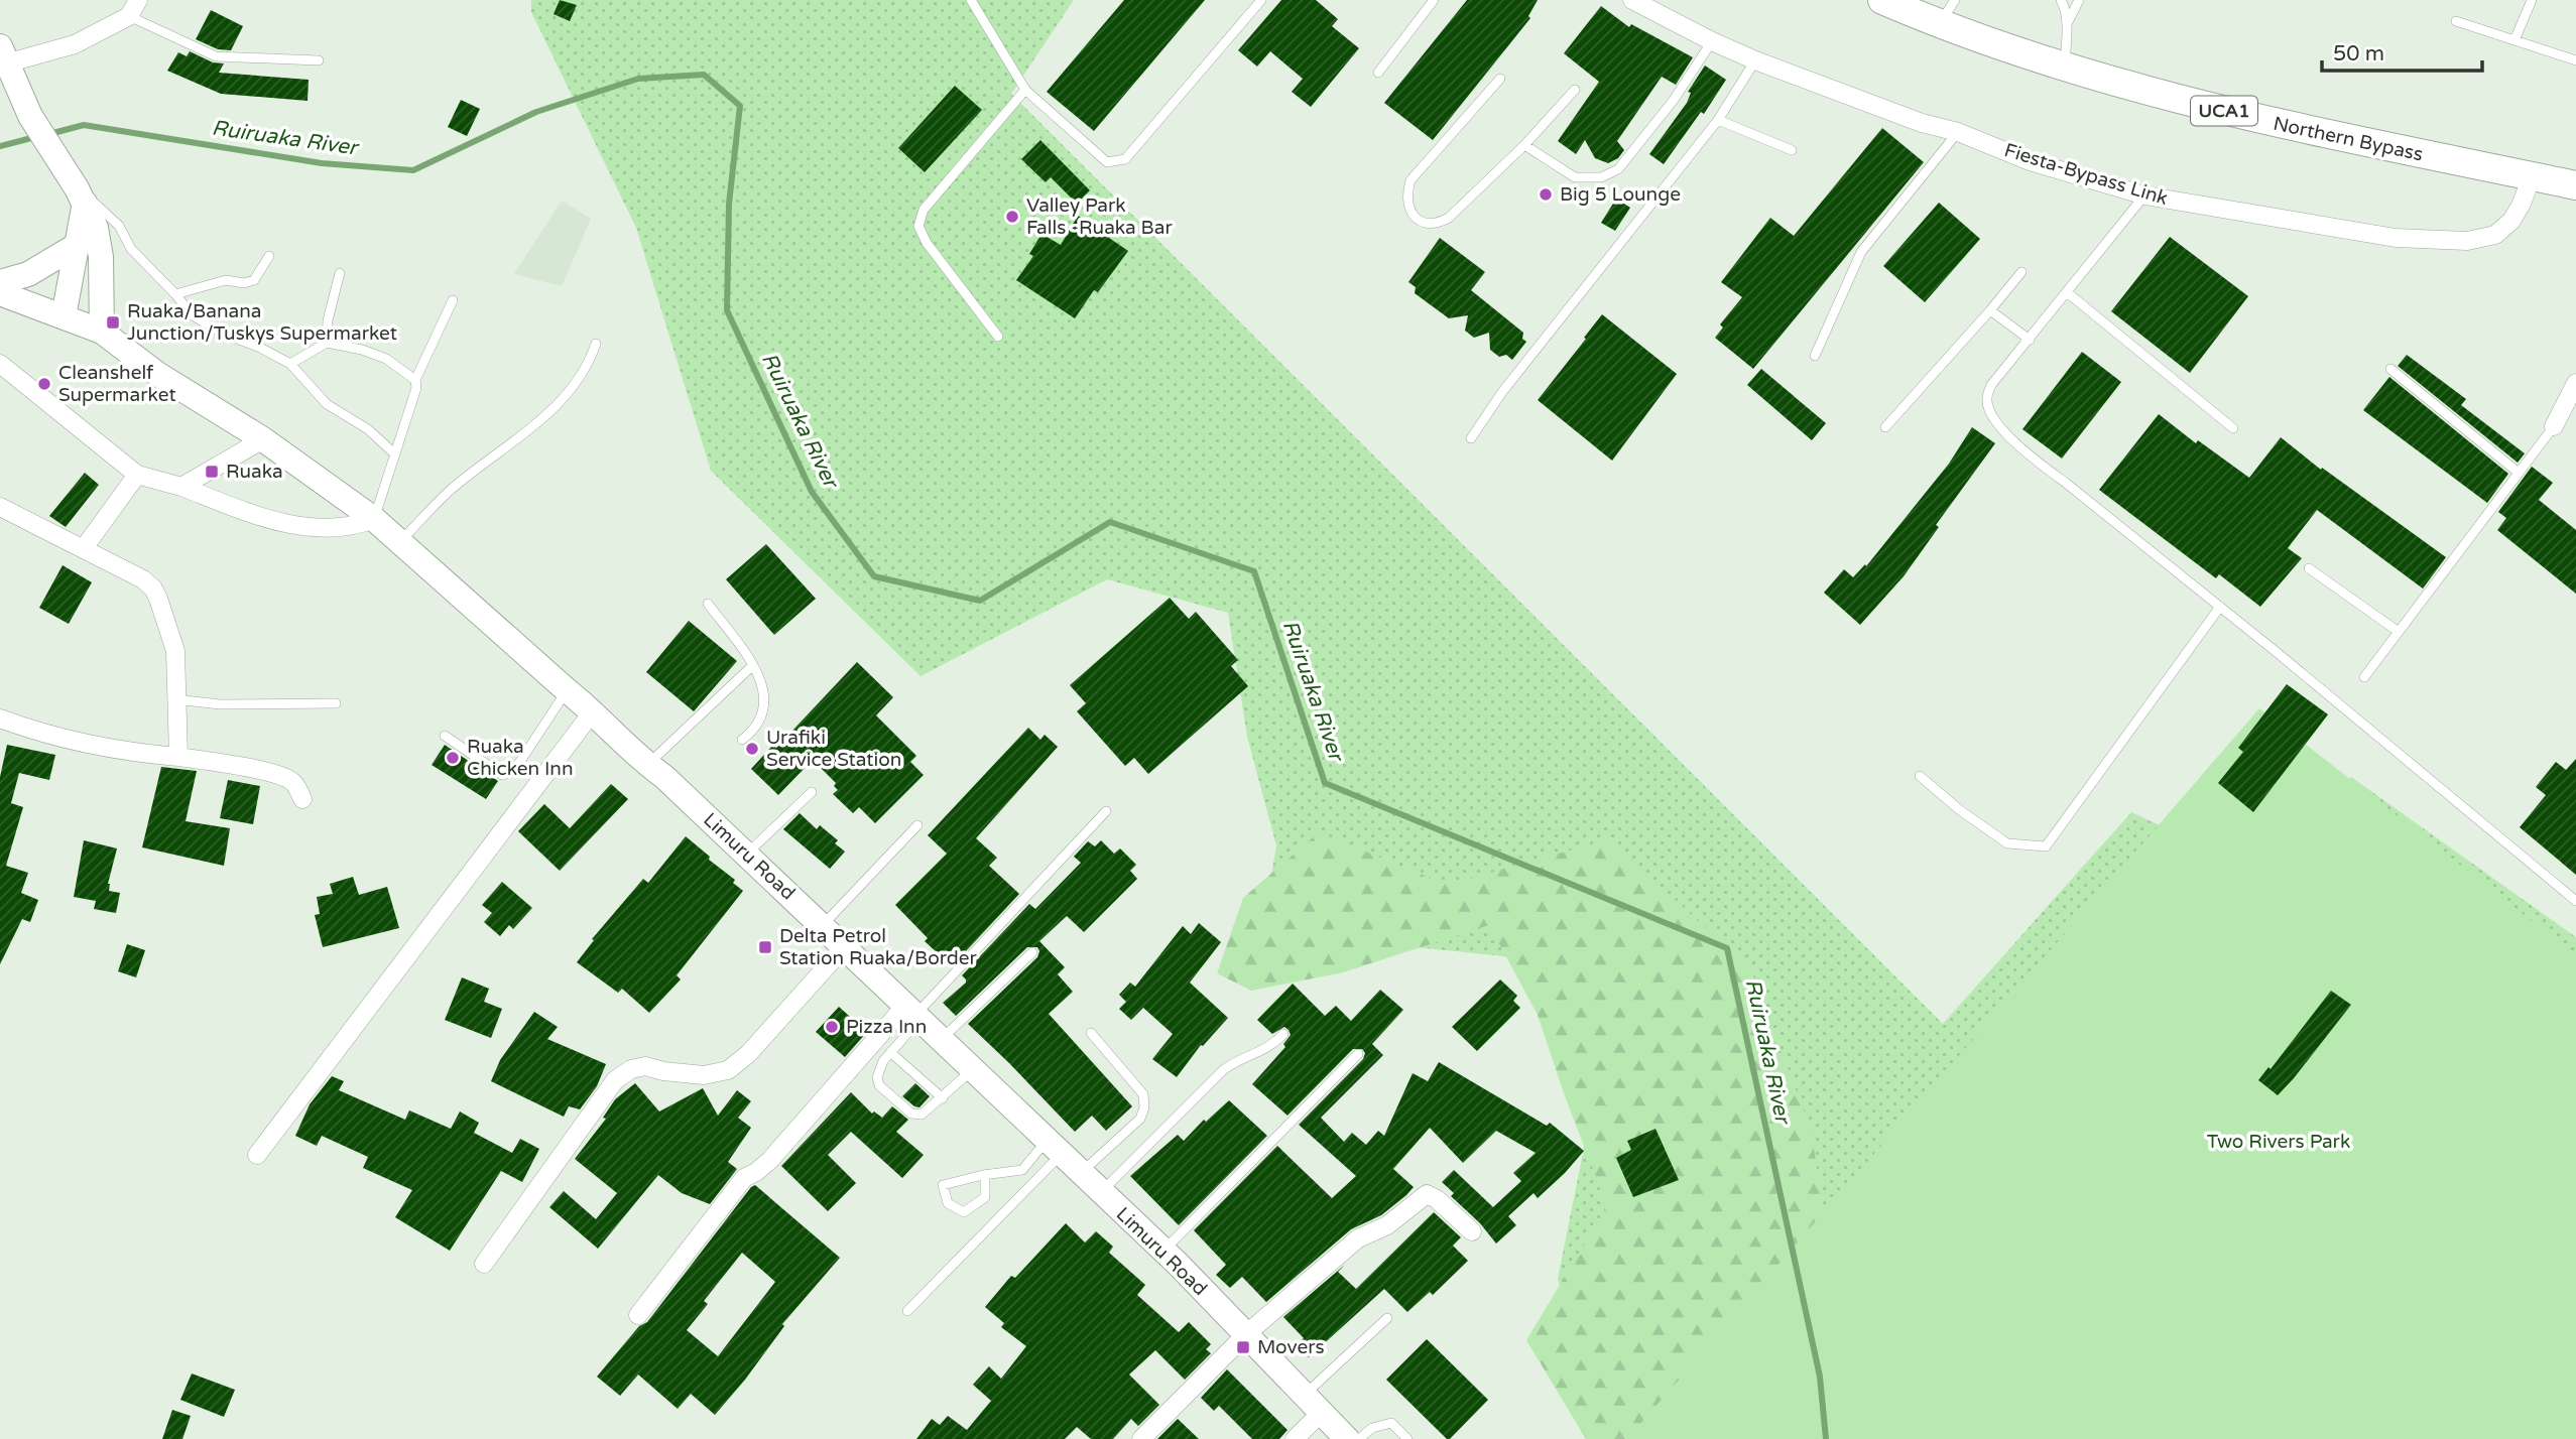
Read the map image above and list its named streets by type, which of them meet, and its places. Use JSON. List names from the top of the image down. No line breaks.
{"streets":{"main road":["UCA1","Northern Bypass","Limuru Road"],"street":["Fiesta-Bypass Link"]},"crossings":[["Northern Bypass","Fiesta-Bypass Link"]],"water":["Ruiruaka River"],"parks":["Two Rivers Park"],"places":{"other":["Big 5 Lounge","Valley Park Falls -Ruaka Bar","Cleanshelf Supermarket","Urafiki Service Station","Ruaka Chicken Inn","Pizza Inn"],"transit":["Ruaka/Banana Junction/Tuskys Supermarket","Ruaka","Delta Petrol Station Ruaka/Border","Movers"]},"scale_bar":"50 m"}
